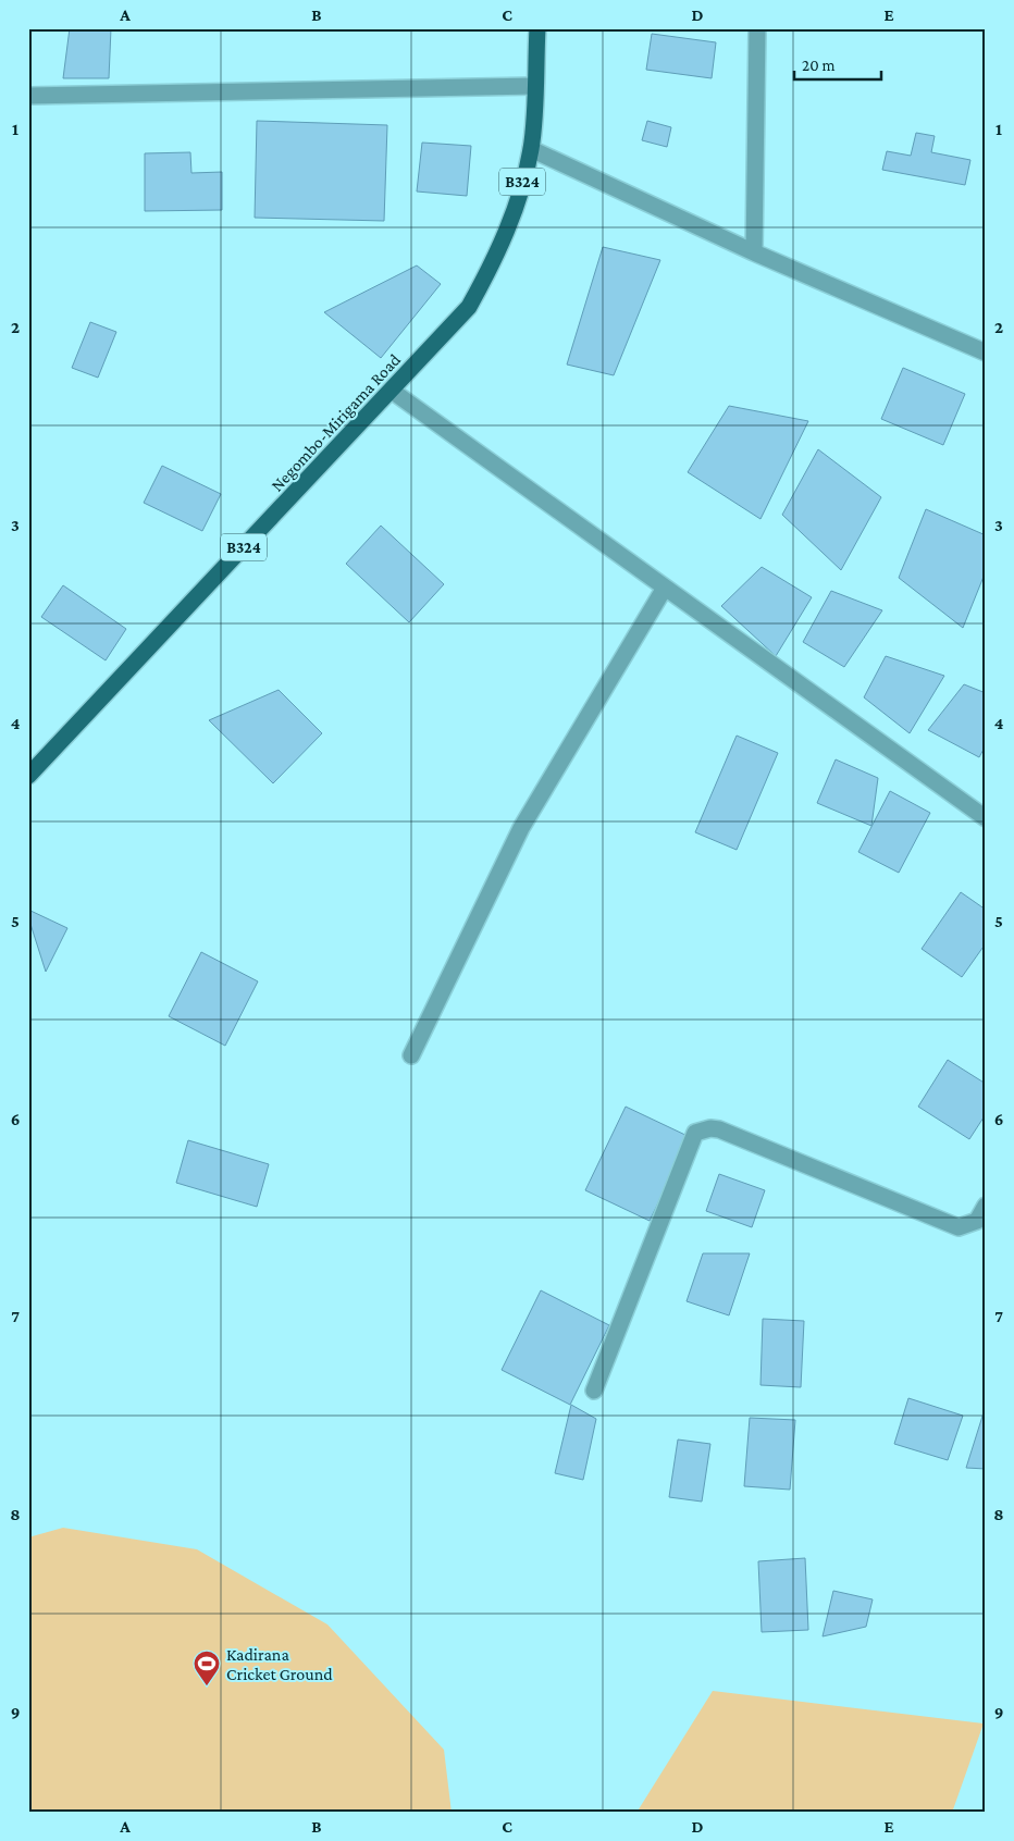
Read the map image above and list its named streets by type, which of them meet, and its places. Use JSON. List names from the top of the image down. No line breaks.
{"streets":{"main road":["B324","Negombo-Mirigama Road"]},"places":{"sports":["Kadirana Cricket Ground"]},"scale_bar":"20 m","grid":{"columns":["A","B","C","D","E"],"rows":["1","2","3","4","5","6","7","8","9"]}}
